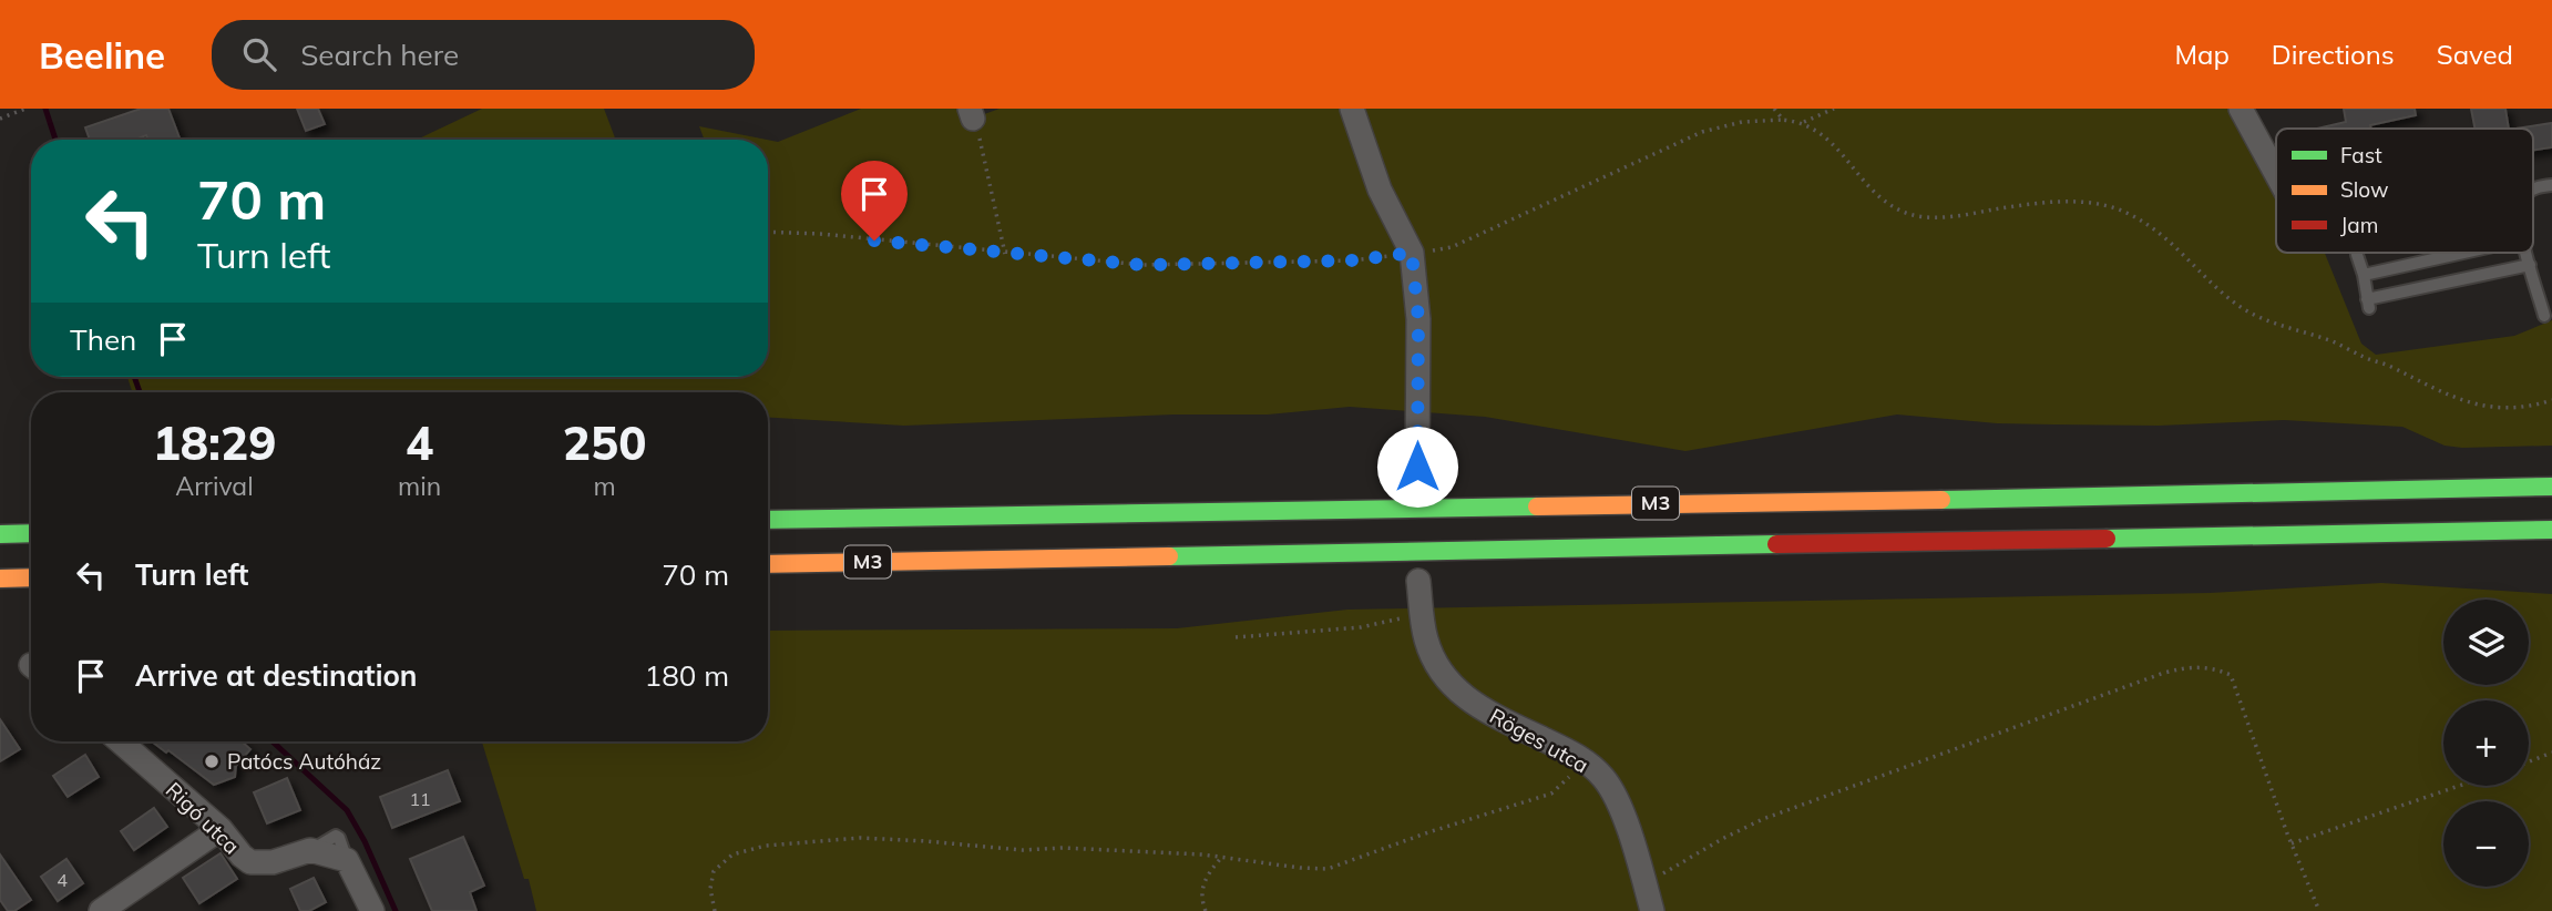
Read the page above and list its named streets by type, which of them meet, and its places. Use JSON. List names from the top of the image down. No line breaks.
{"streets":{"highway":["M3"],"street":["Röges utca","Rigó utca"]},"places":["Patócs Autóház"],"house_numbers":["11","4"],"legend":["Fast","Slow","Jam"],"page":{"header":"Beeline","search":"Search here","nav":["Map","Directions","Saved"],"turn":["70 m","Turn left"],"then":"Then","eta":["18:29","Arrival","4","min","250","m"],"list":[{"name":"Turn left","value":"70 m"},{"name":"Arrive at destination","value":"180 m"}],"map_buttons":["+","−"]}}
